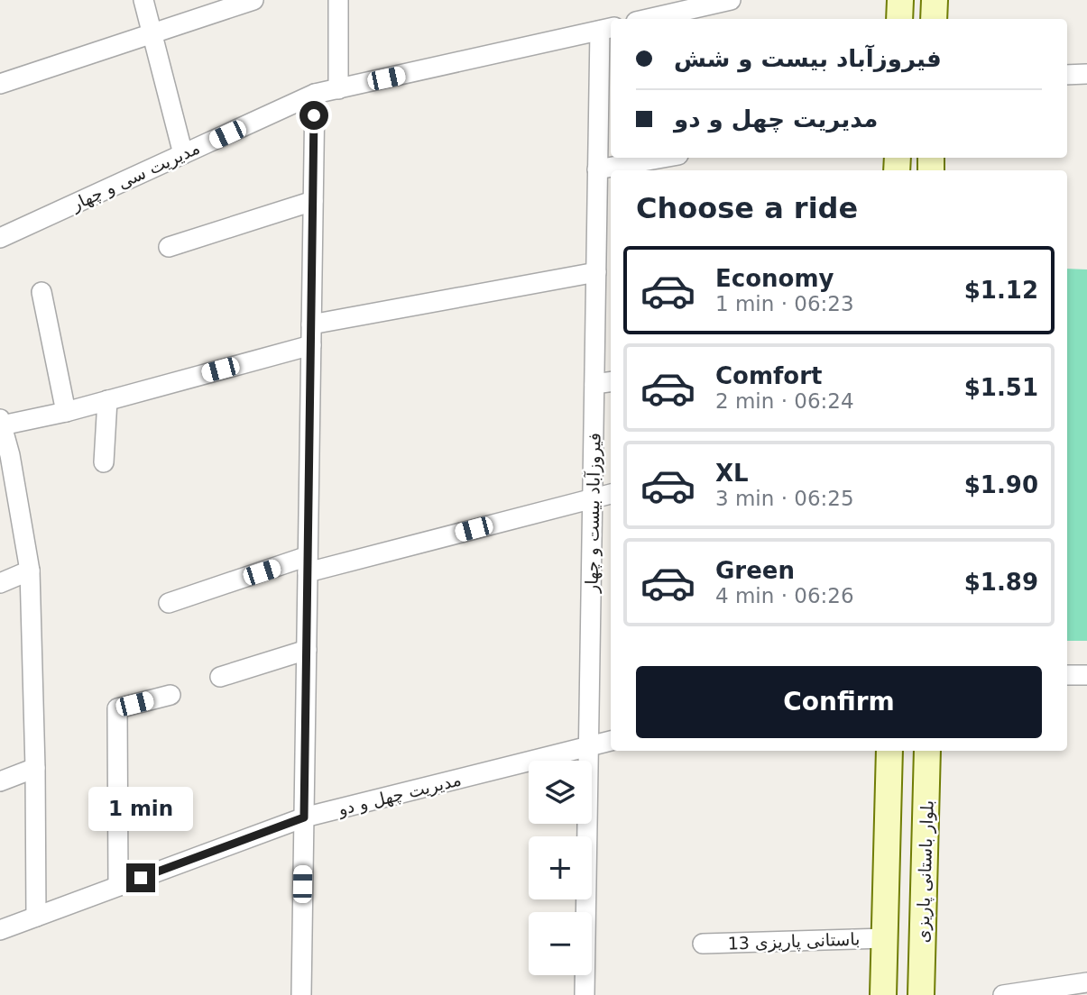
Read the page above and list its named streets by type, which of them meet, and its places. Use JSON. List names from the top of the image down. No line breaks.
{"streets":{"main road":["بلوار باستانی پاریزی"],"street":["مدیریت سی و چهار","فیروزآباد بیست و چهار","مدیریت چهل و دو","باستانی پاریزی 13"]},"crossings":[["مدیریت سی و چهار","فیروزآباد بیست و چهار"],["فیروزآباد بیست و چهار","مدیریت چهل و دو"]],"page":{"banner":["فیروزآباد بیست و شش","مدیریت چهل و دو"],"heading":"Choose a ride","list":[{"name":"Economy","note":"1 min · 06:23","value":"$1.12"},{"name":"Comfort","note":"2 min · 06:24","value":"$1.51"},{"name":"XL","note":"3 min · 06:25","value":"$1.90"},{"name":"Green","note":"4 min · 06:26","value":"$1.89"}],"buttons":"Confirm","map_buttons":["+","−"],"bubble":"1 min"}}
